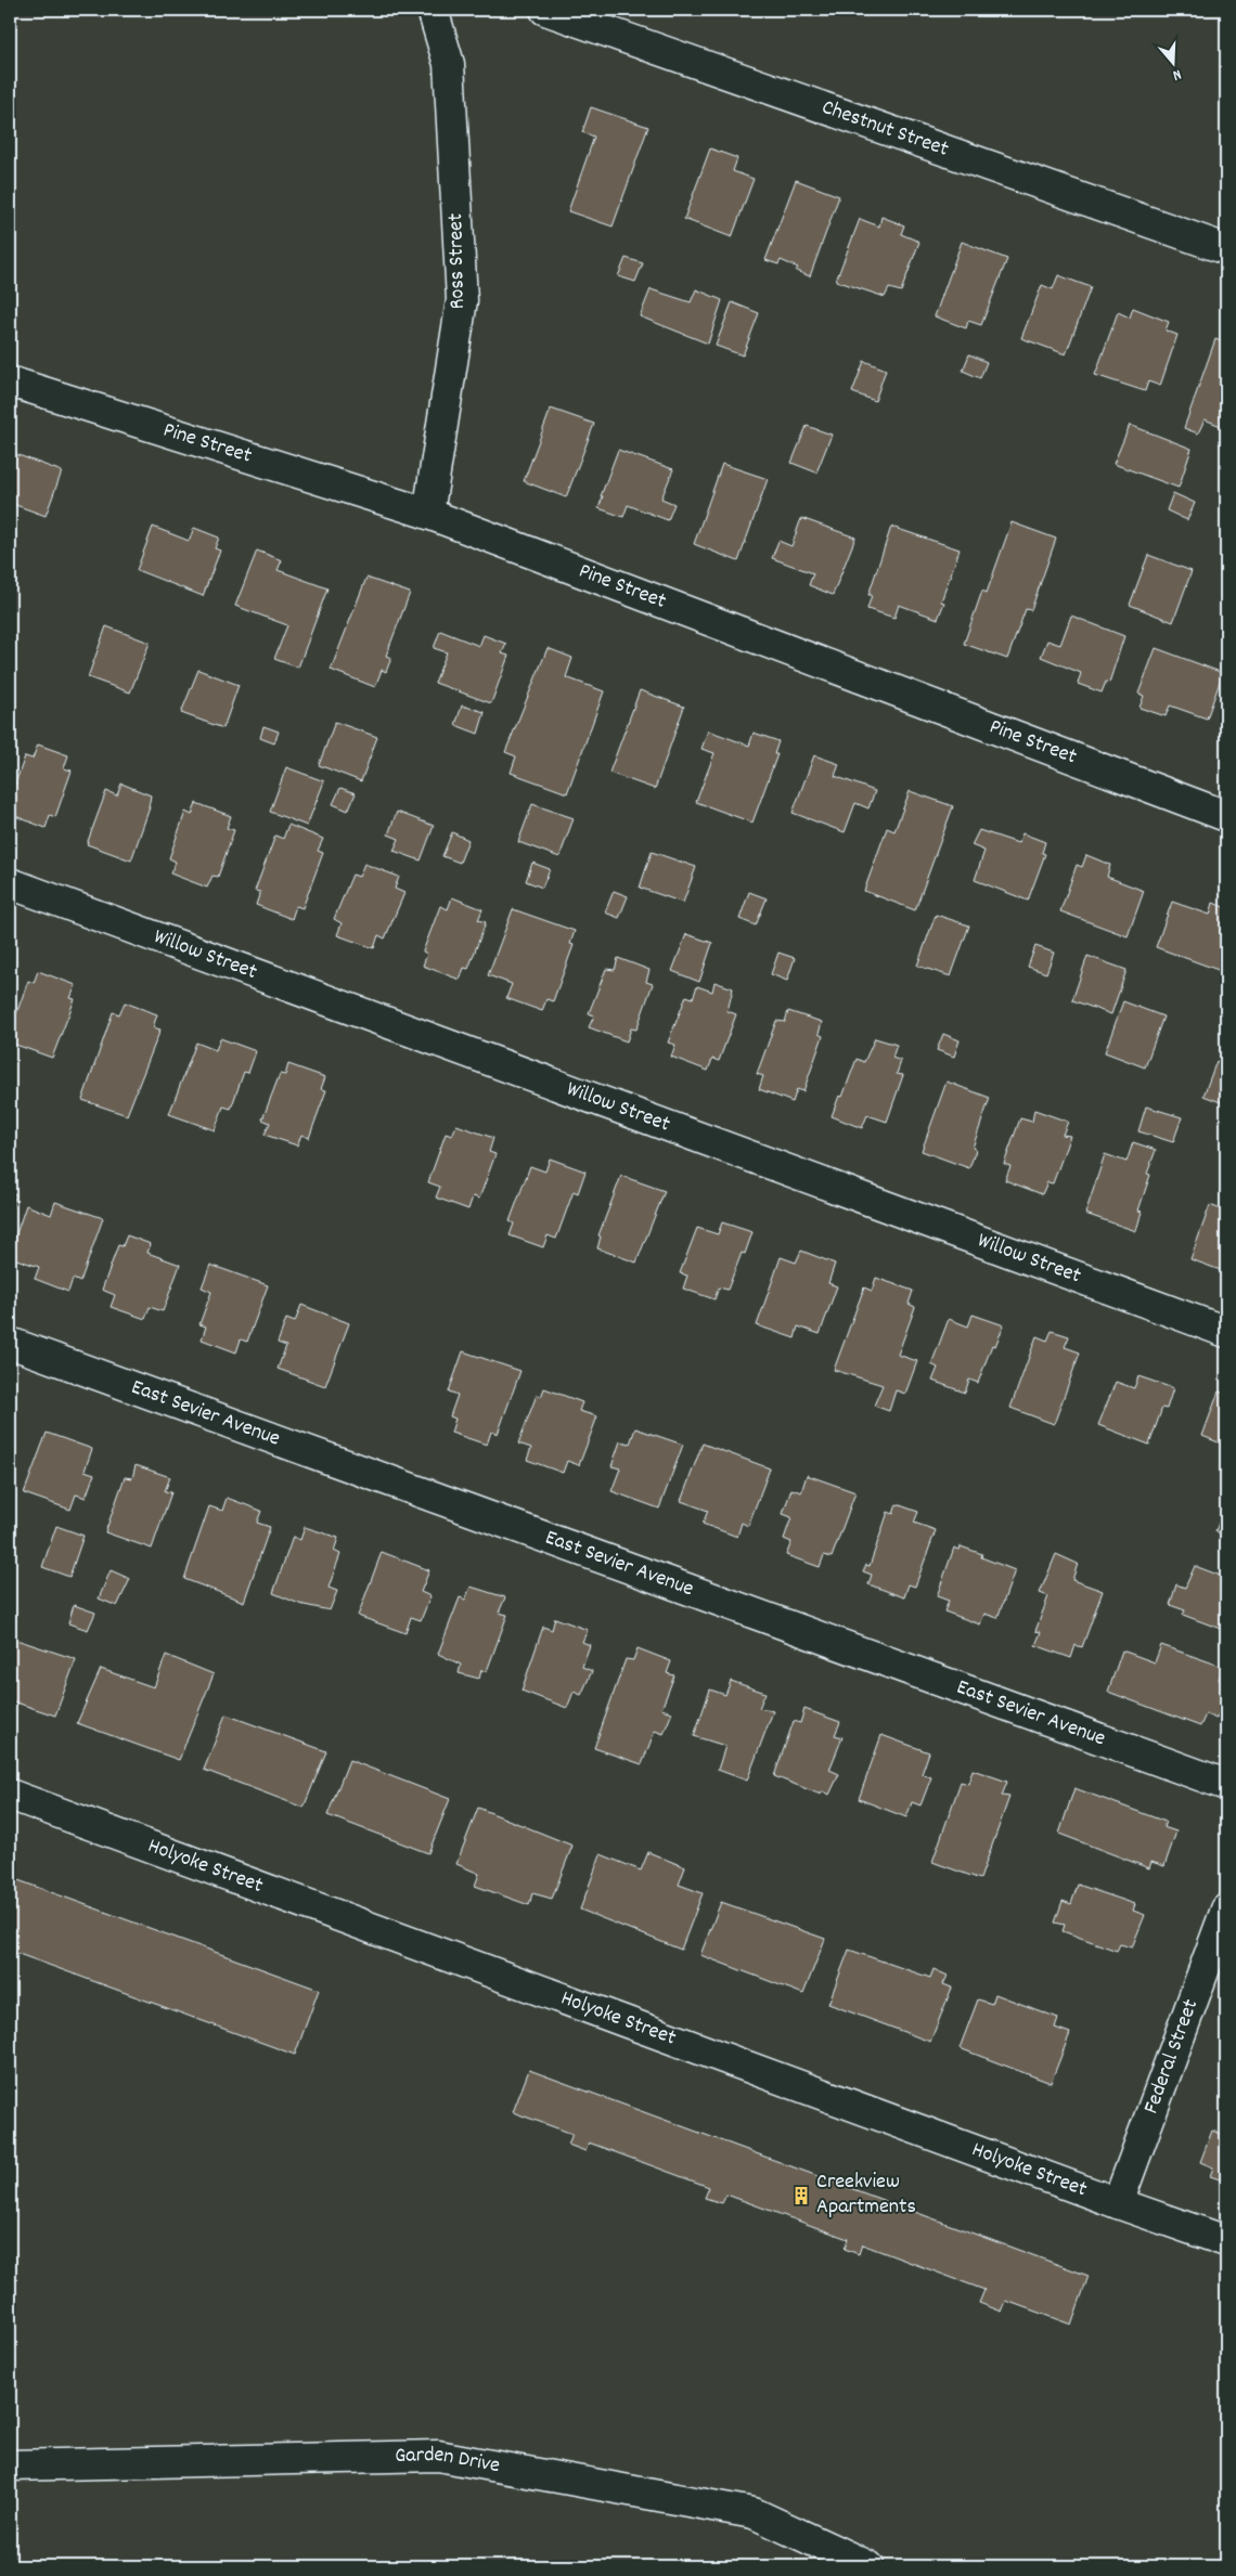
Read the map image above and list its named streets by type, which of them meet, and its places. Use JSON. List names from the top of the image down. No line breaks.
{"streets":{"street":["Chestnut Street","Ross Street","Pine Street","Willow Street","East Sevier Avenue","Holyoke Street","Federal Street","Garden Drive"]},"crossings":[["Ross Street","Pine Street"],["Holyoke Street","Federal Street"]],"places":{"building":["Creekview Apartments"]},"north":"bottom"}
